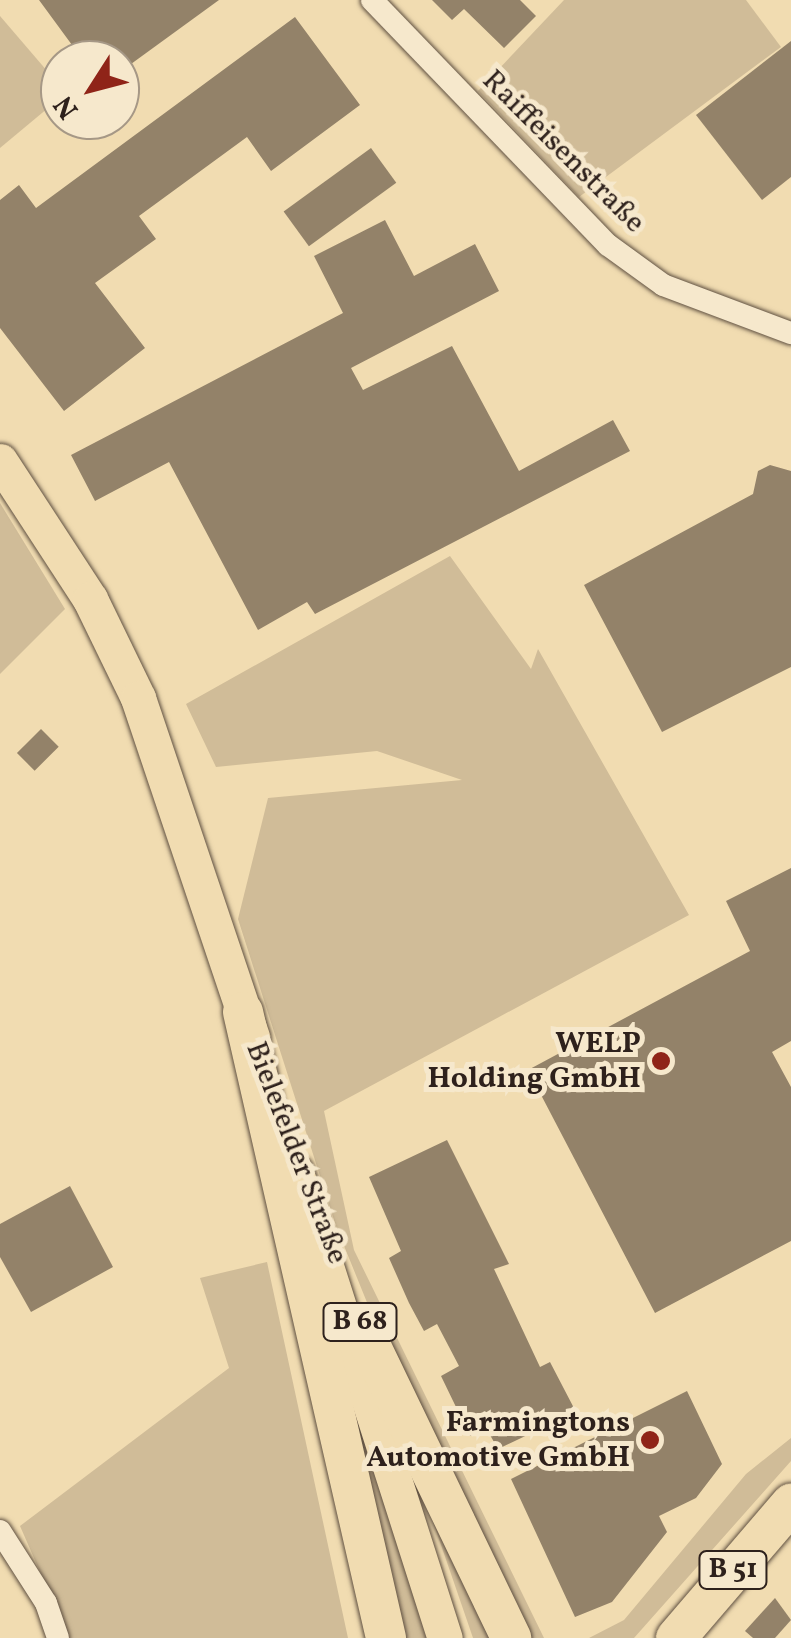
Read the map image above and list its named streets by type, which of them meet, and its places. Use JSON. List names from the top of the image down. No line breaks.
{"streets":{"highway":["B 68","B 51"],"main road":["Bielefelder Straße"],"street":["Raiffeisenstraße"]},"crossings":[["Bielefelder Straße","B 68"]],"places":["WELP Holding GmbH","Farmingtons Automotive GmbH"],"north":"bottom left"}
